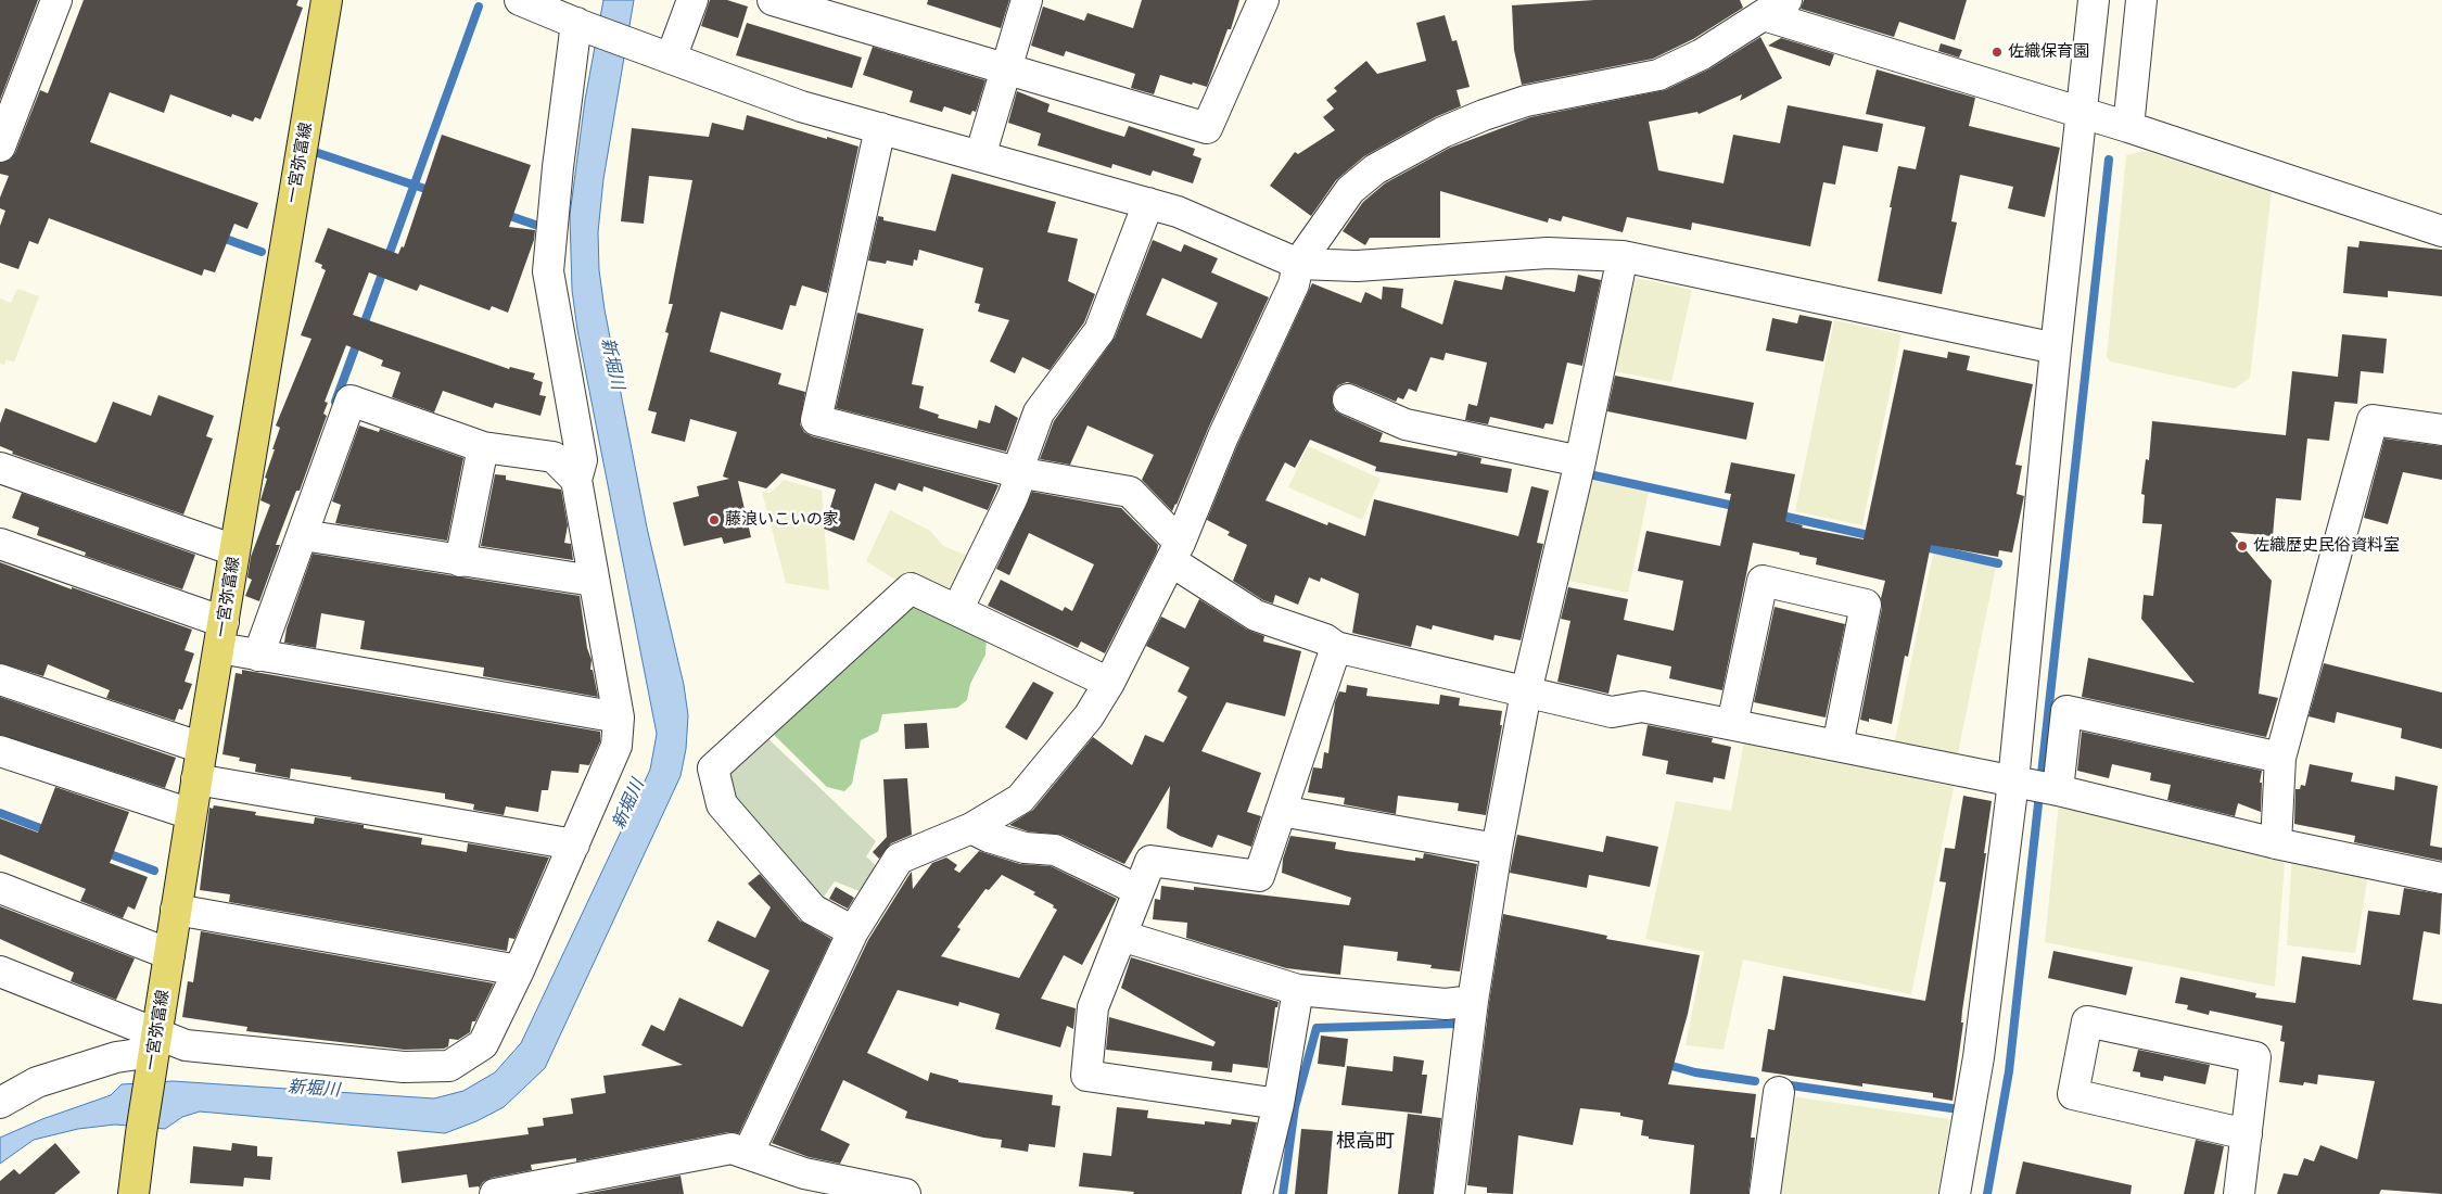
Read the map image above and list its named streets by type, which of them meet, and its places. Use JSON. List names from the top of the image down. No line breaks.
{"streets":{"main road":["一宮弥富線"]},"districts":["根高町"],"water":["新堀川"],"places":["佐織保育園","藤浪いこいの家","佐織歴史民俗資料室"]}
